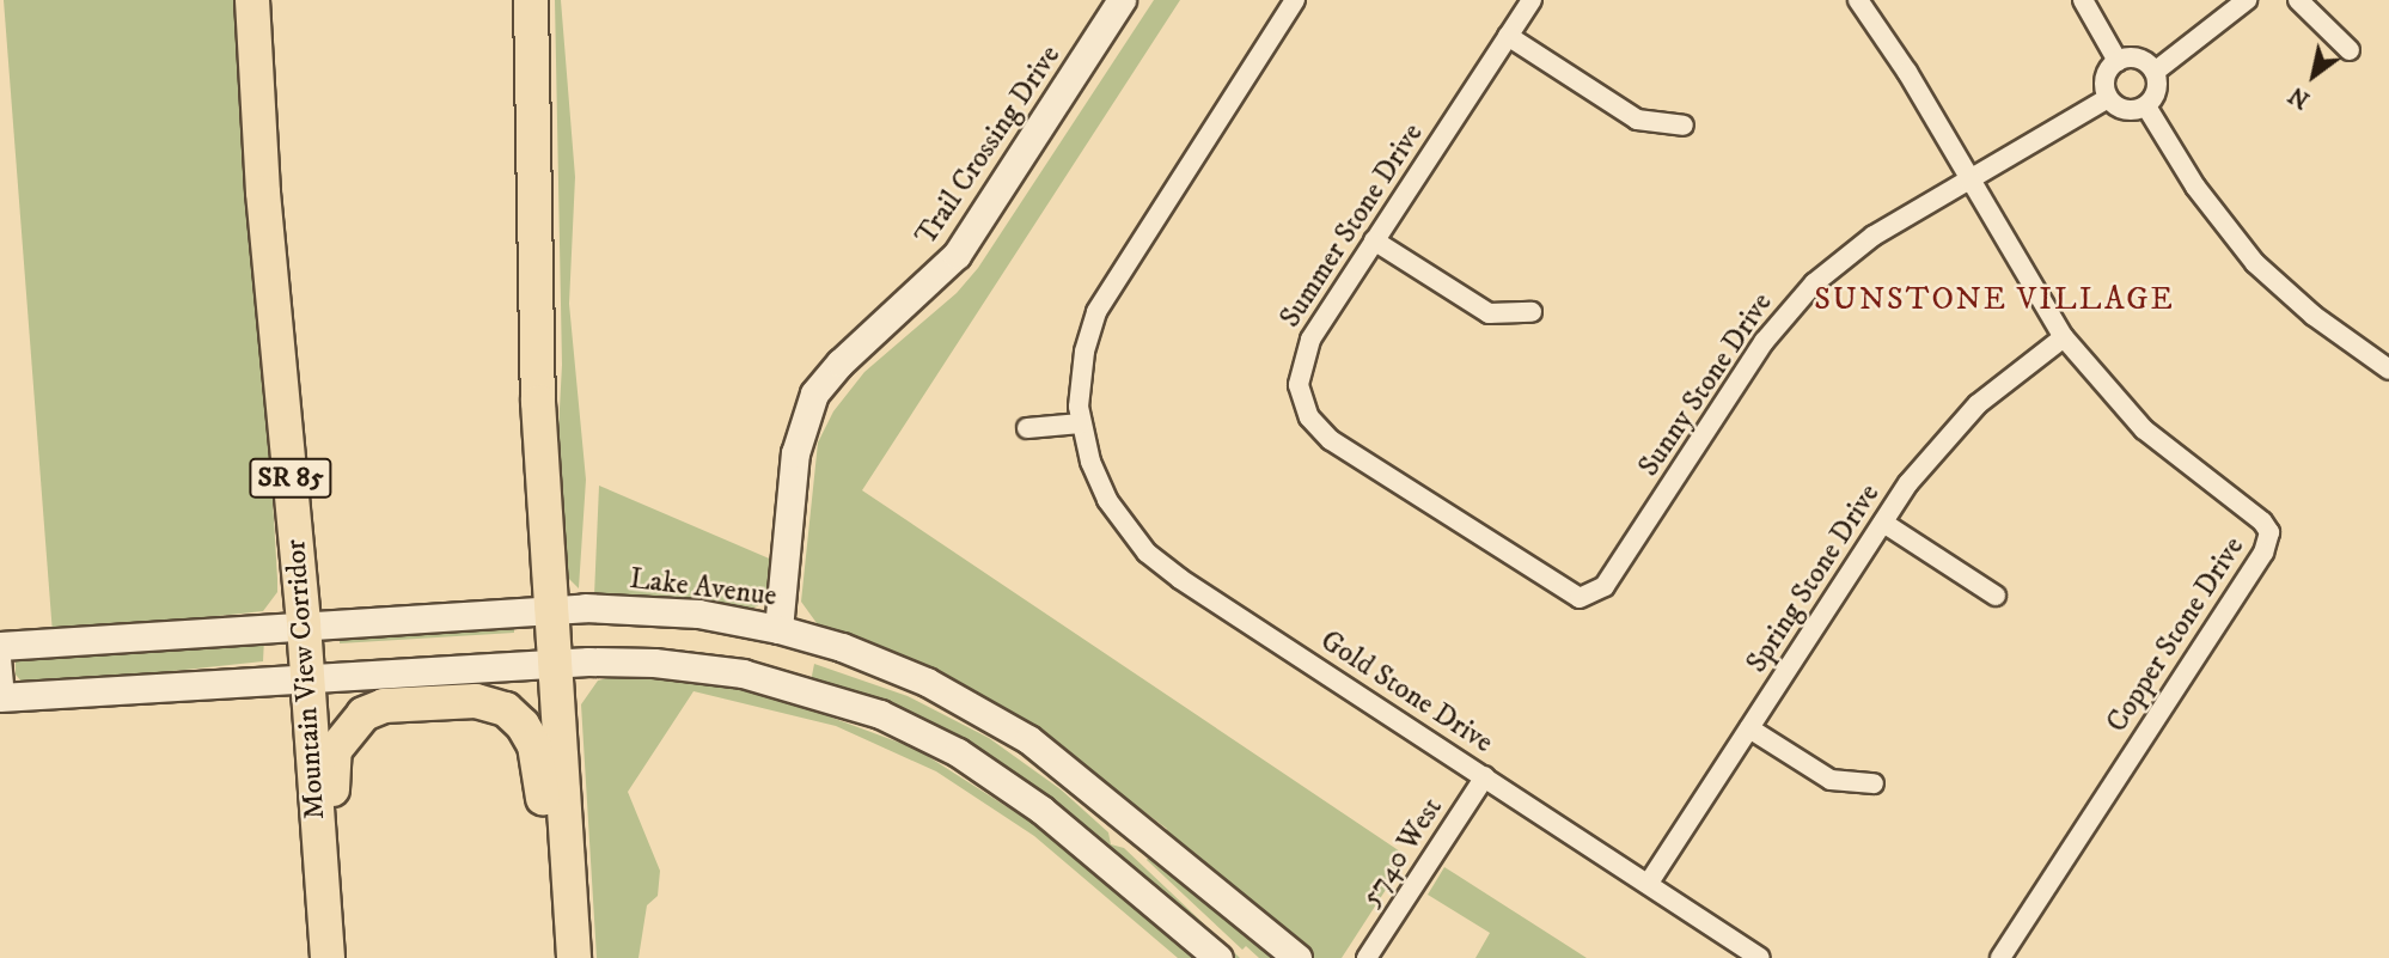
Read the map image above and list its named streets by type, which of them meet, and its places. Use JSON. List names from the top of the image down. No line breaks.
{"streets":{"highway":["SR 85","Mountain View Corridor"],"street":["Trail Crossing Drive","Summer Stone Drive","Sunny Stone Drive","Spring Stone Drive","Lake Avenue","Copper Stone Drive","Gold Stone Drive","5740 West"]},"crossings":[["Trail Crossing Drive","Lake Avenue"],["Summer Stone Drive","Sunny Stone Drive"],["Sunny Stone Drive","Copper Stone Drive"],["Spring Stone Drive","Copper Stone Drive"],["Spring Stone Drive","Gold Stone Drive"],["Lake Avenue","Mountain View Corridor"],["Gold Stone Drive","5740 West"]],"districts":["SUNSTONE VILLAGE"],"north":"bottom left"}
